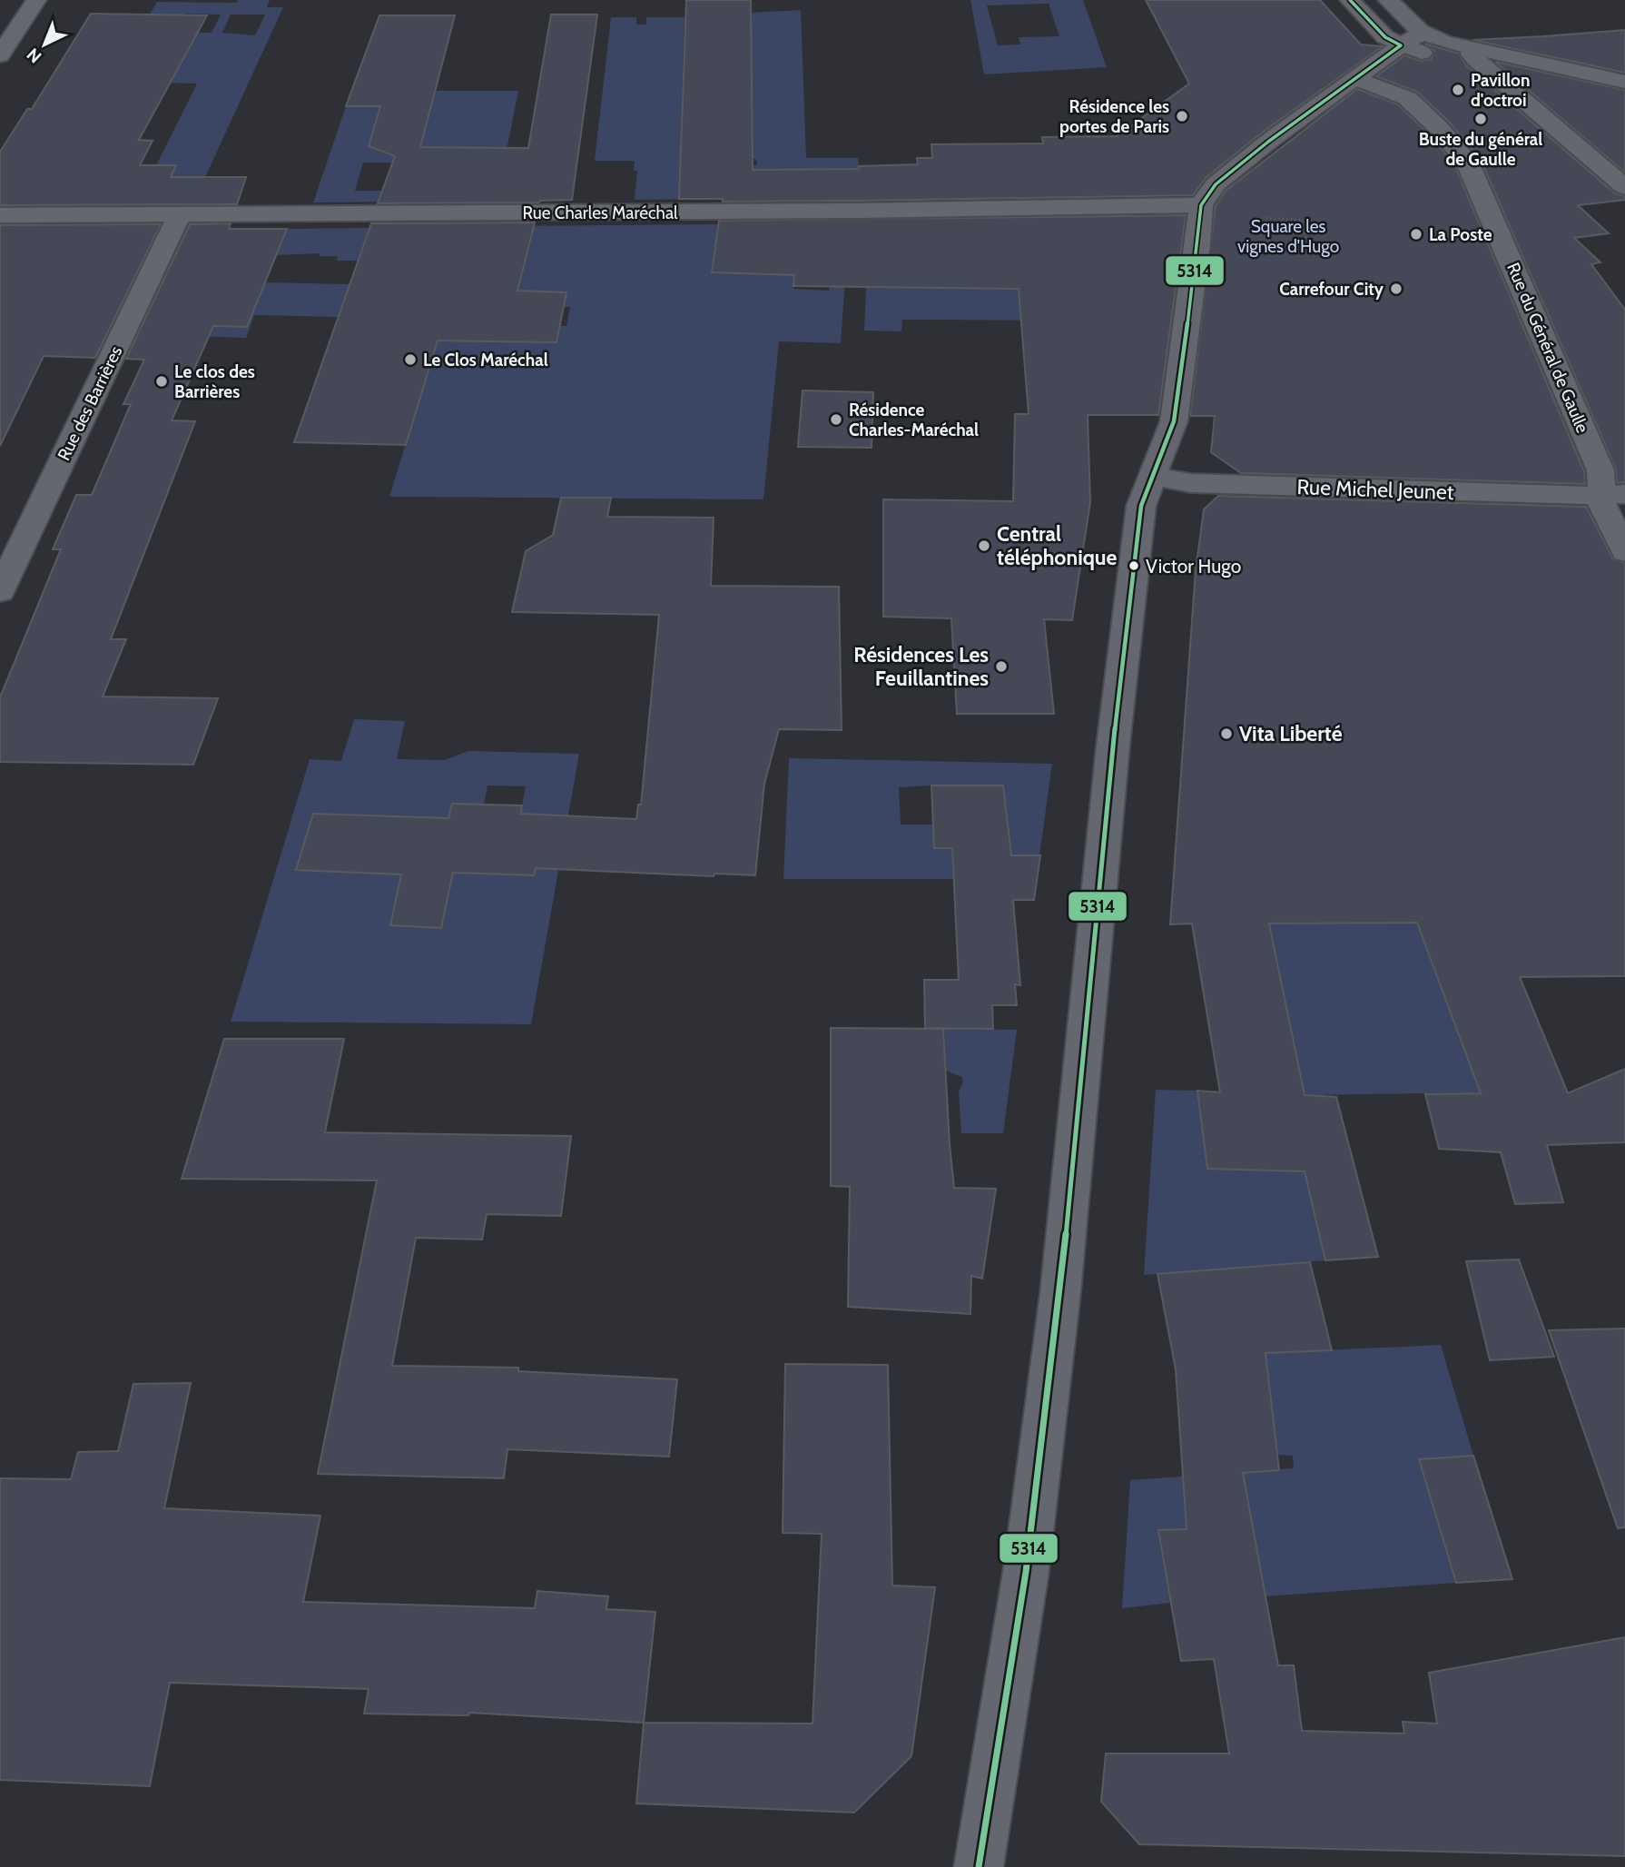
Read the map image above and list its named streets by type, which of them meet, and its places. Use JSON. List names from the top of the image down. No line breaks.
{"streets":{"street":["Rue Charles Maréchal","Rue du Général de Gaulle","Rue des Barrières","Rue Michel Jeunet"]},"crossings":[["Rue Charles Maréchal","Rue des Barrières"],["Rue du Général de Gaulle","Rue Michel Jeunet"]],"parks":["Square les vignes d'Hugo"],"places":["Pavillon d'octroi","Résidence les portes de Paris","Buste du général de Gaulle","La Poste","Carrefour City","Le Clos Maréchal","Le clos des Barrières","Résidence Charles-Maréchal","Central téléphonique","Victor Hugo","Résidences Les Feuillantines","Vita Liberté"],"lines":["transit line 5314"],"north":"bottom left"}
